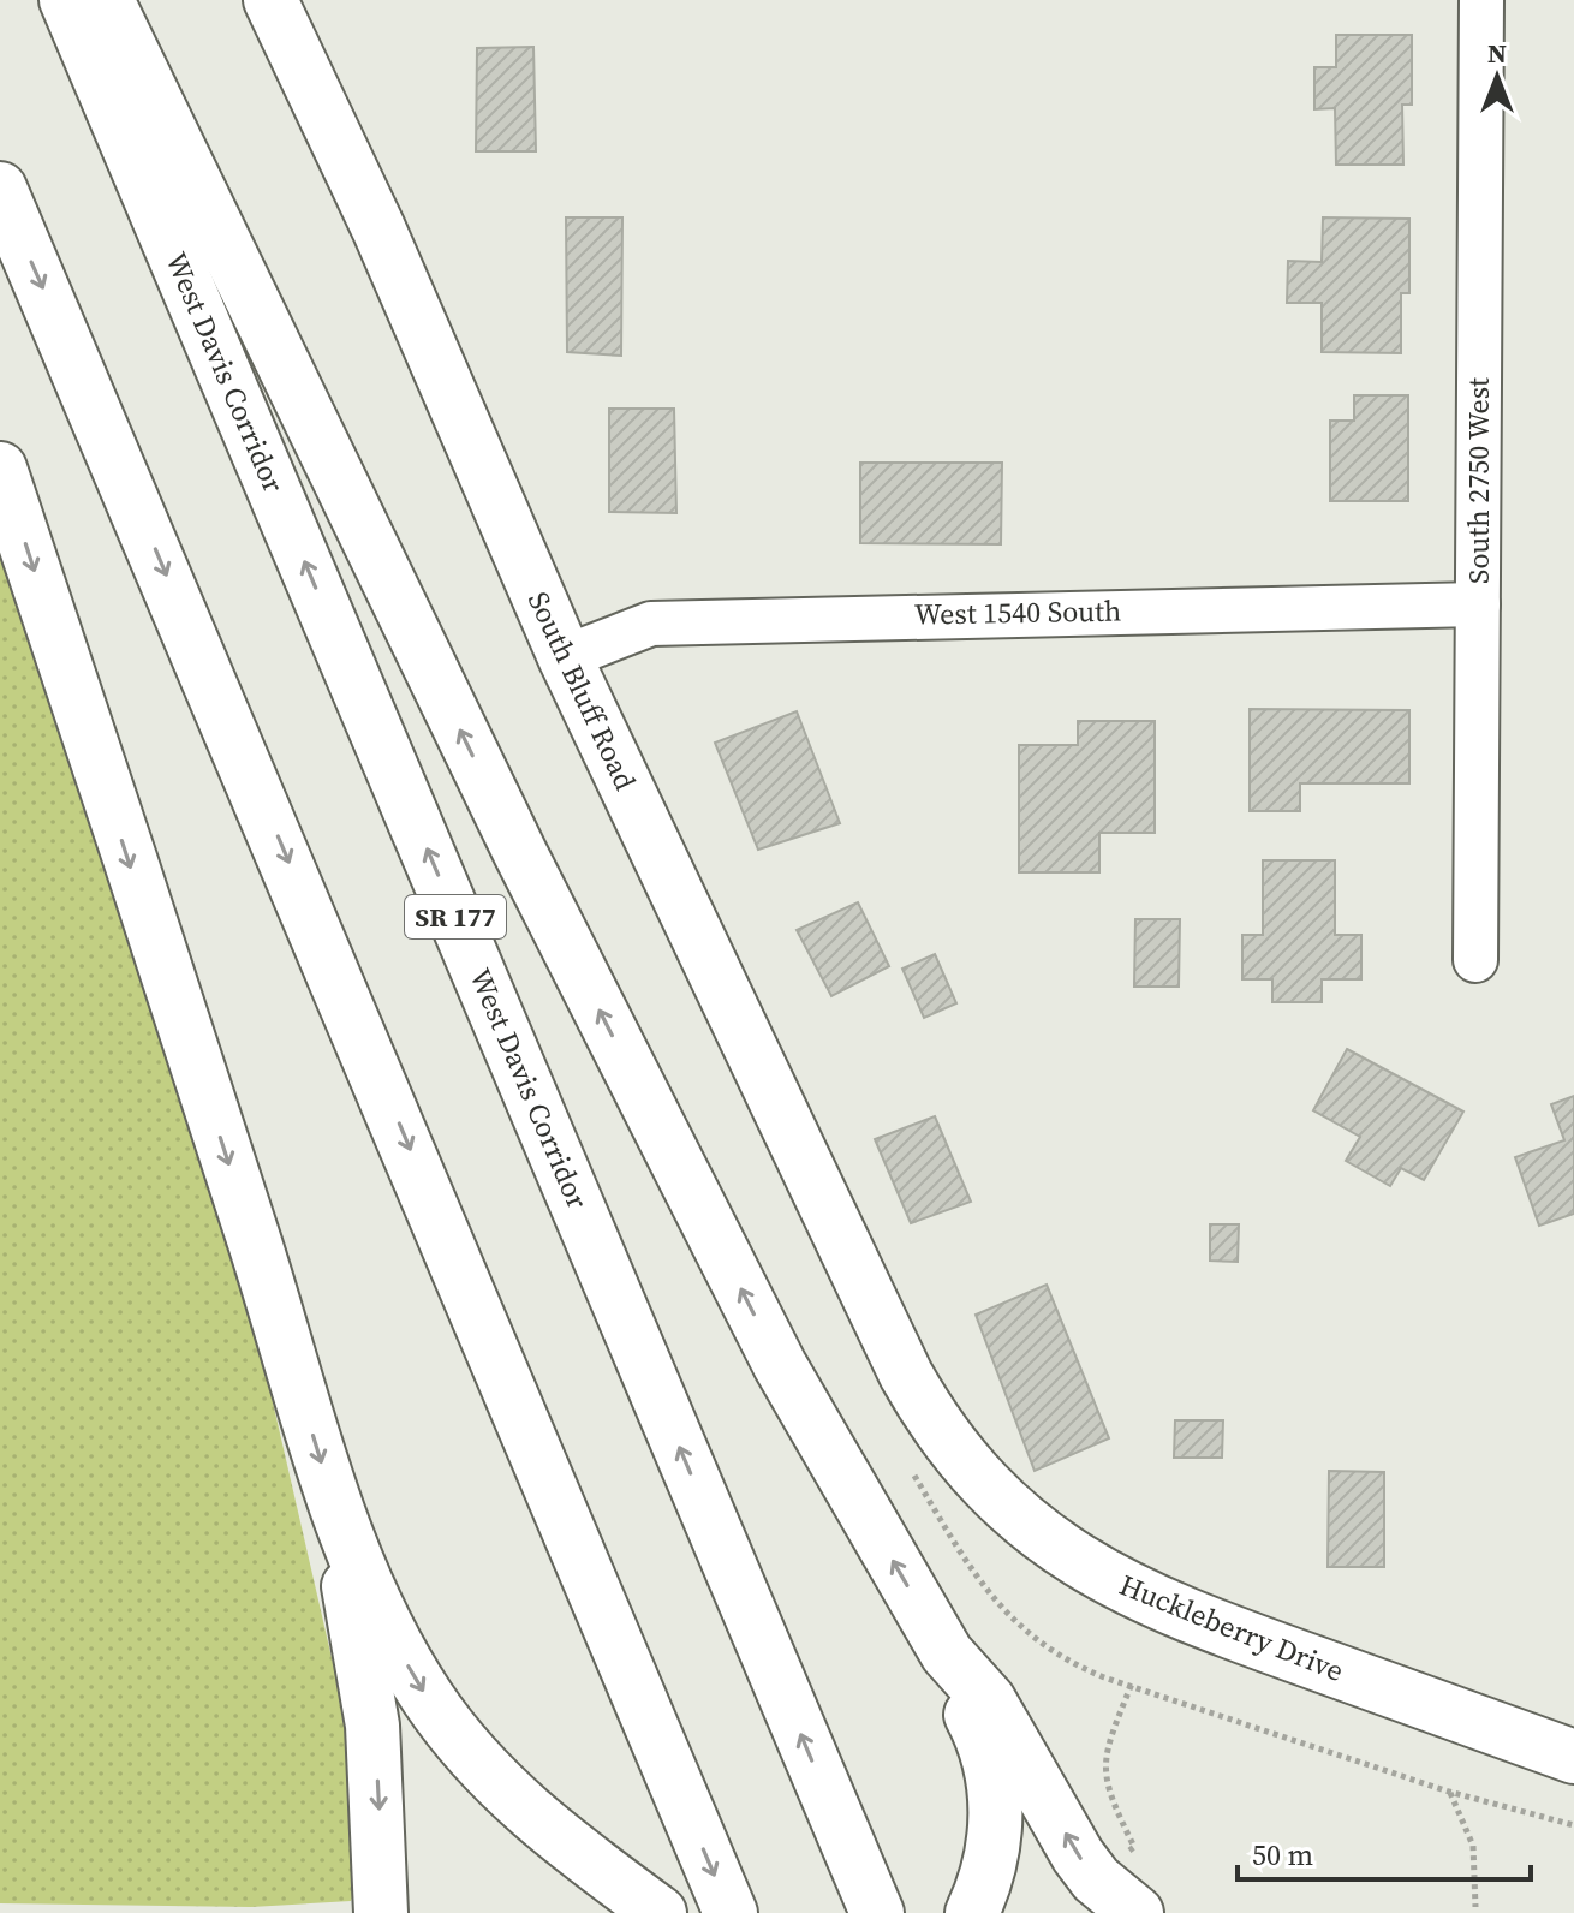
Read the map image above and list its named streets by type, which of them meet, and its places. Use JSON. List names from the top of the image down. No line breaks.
{"streets":{"main road":["West Davis Corridor","South Bluff Road","SR 177","Huckleberry Drive"],"street":["South 2750 West","West 1540 South"]},"crossings":[["South 2750 West","West 1540 South"],["West 1540 South","South Bluff Road"],["South Bluff Road","Huckleberry Drive"]],"scale_bar":"50 m","north":"top"}
